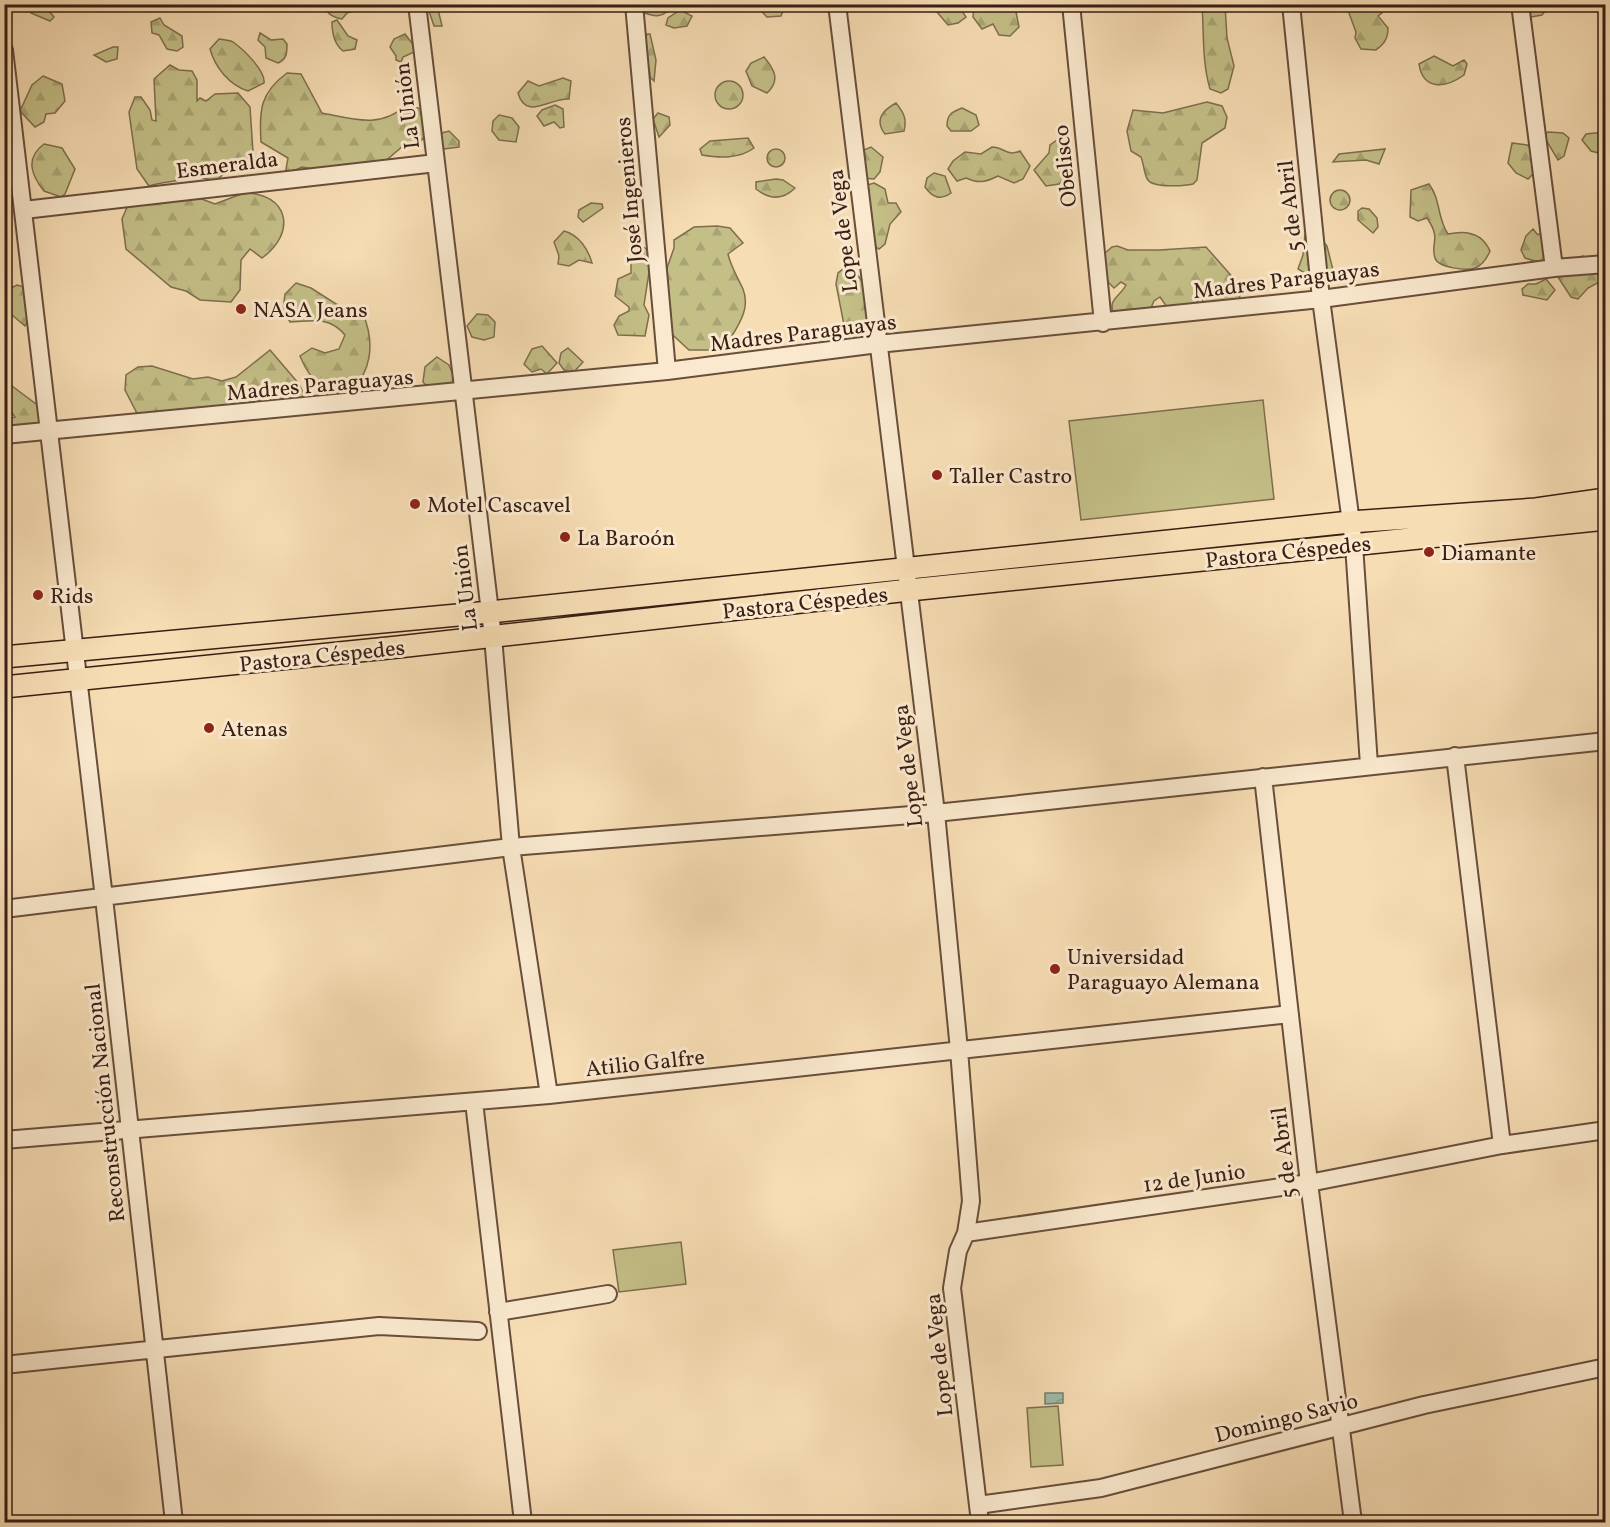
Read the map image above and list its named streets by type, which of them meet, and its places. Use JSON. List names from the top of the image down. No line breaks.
{"streets":{"main road":["Pastora Céspedes"],"street":["La Unión","Esmeralda","Obelisco","José Ingenieros","5 de Abril","Lope de Vega","Madres Paraguayas","Atilio Galfre","Reconstrucción Nacional","12 de Junio","Domingo Savio"]},"crossings":[["La Unión","Esmeralda"],["La Unión","Madres Paraguayas"],["La Unión","Pastora Céspedes"],["La Unión","Atilio Galfre"],["Esmeralda","Reconstrucción Nacional"],["Obelisco","Madres Paraguayas"],["José Ingenieros","Madres Paraguayas"],["5 de Abril","Madres Paraguayas"],["5 de Abril","Pastora Céspedes"],["5 de Abril","Atilio Galfre"],["5 de Abril","12 de Junio"],["5 de Abril","Domingo Savio"],["Lope de Vega","Madres Paraguayas"],["Lope de Vega","Pastora Céspedes"],["Lope de Vega","Atilio Galfre"],["Lope de Vega","12 de Junio"],["Lope de Vega","Domingo Savio"],["Madres Paraguayas","Reconstrucción Nacional"],["Pastora Céspedes","Reconstrucción Nacional"],["Atilio Galfre","Reconstrucción Nacional"]],"places":["NASA Jeans","Taller Castro","Motel Cascavel","La Baroón","Diamante","Rids","Atenas","Universidad Paraguayo Alemana"]}
